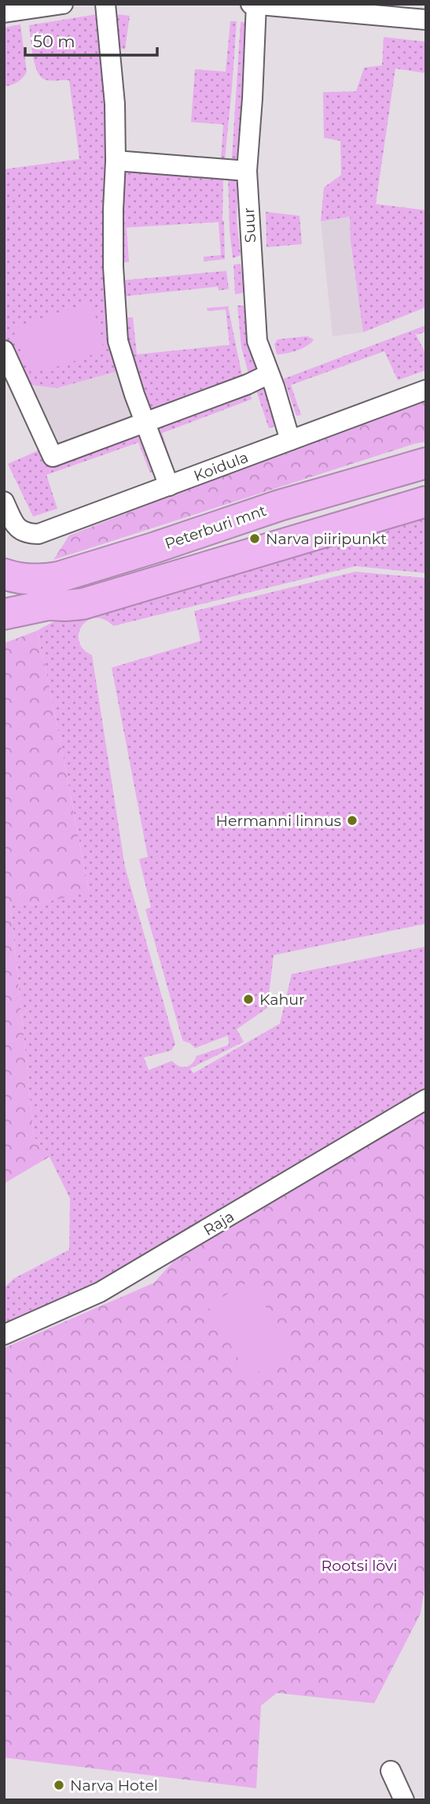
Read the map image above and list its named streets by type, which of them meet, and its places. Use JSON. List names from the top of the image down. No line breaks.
{"streets":{"highway":["Peterburi mnt"],"street":["Suur","Koidula","Raja"]},"crossings":[["Suur","Koidula"]],"parks":["Rootsi lõvi"],"places":["Narva piiripunkt","Hermanni linnus","Kahur","Narva Hotel"],"scale_bar":"50 m"}
